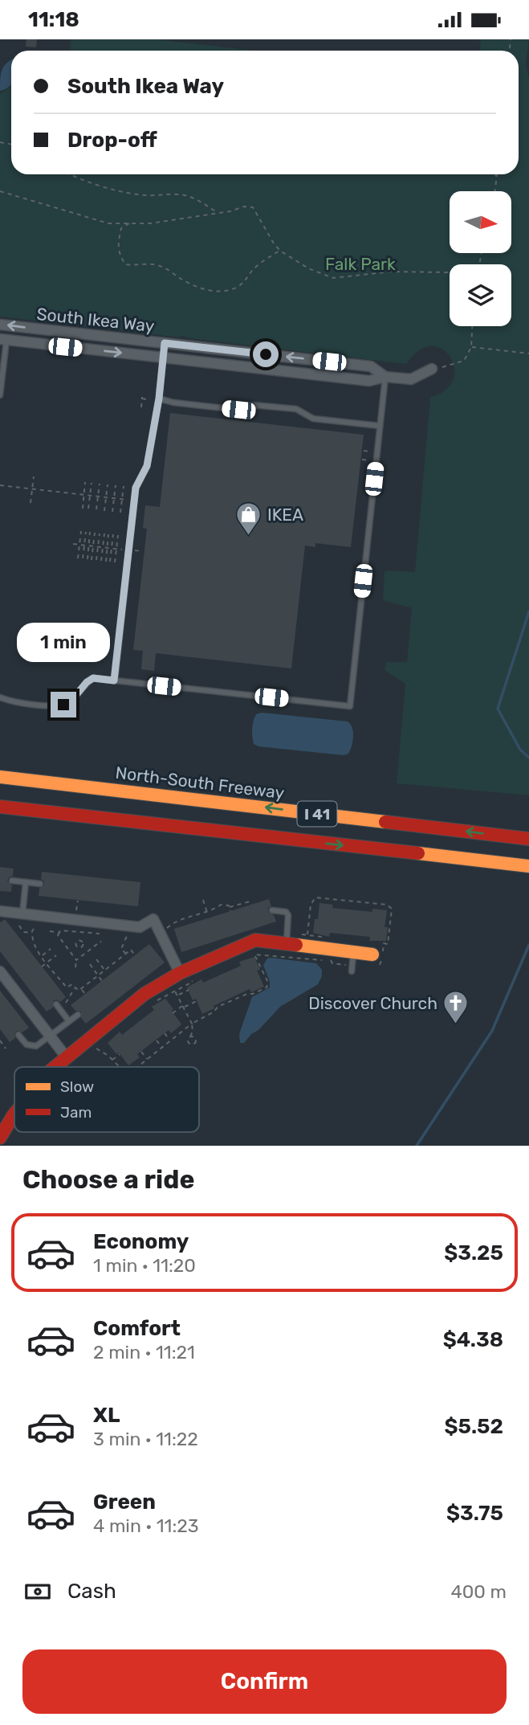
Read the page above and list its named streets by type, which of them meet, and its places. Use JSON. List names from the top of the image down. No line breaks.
{"streets":{"main road":["North-South Freeway","I 41"],"street":["South Ikea Way"]},"parks":["Falk Park"],"places":{"shop":["IKEA"],"church":["Discover Church"]},"legend":["Slow","Jam"],"north":"right","page":{"status":"11:18","banner":["South Ikea Way","Drop-off"],"bubble":"1 min","heading":"Choose a ride","list":[{"name":"Economy","note":"1 min · 11:20","value":"$3.25"},{"name":"Comfort","note":"2 min · 11:21","value":"$4.38"},{"name":"XL","note":"3 min · 11:22","value":"$5.52"},{"name":"Green","note":"4 min · 11:23","value":"$3.75"}],"pay":["Cash","400 m"],"buttons":"Confirm"}}
